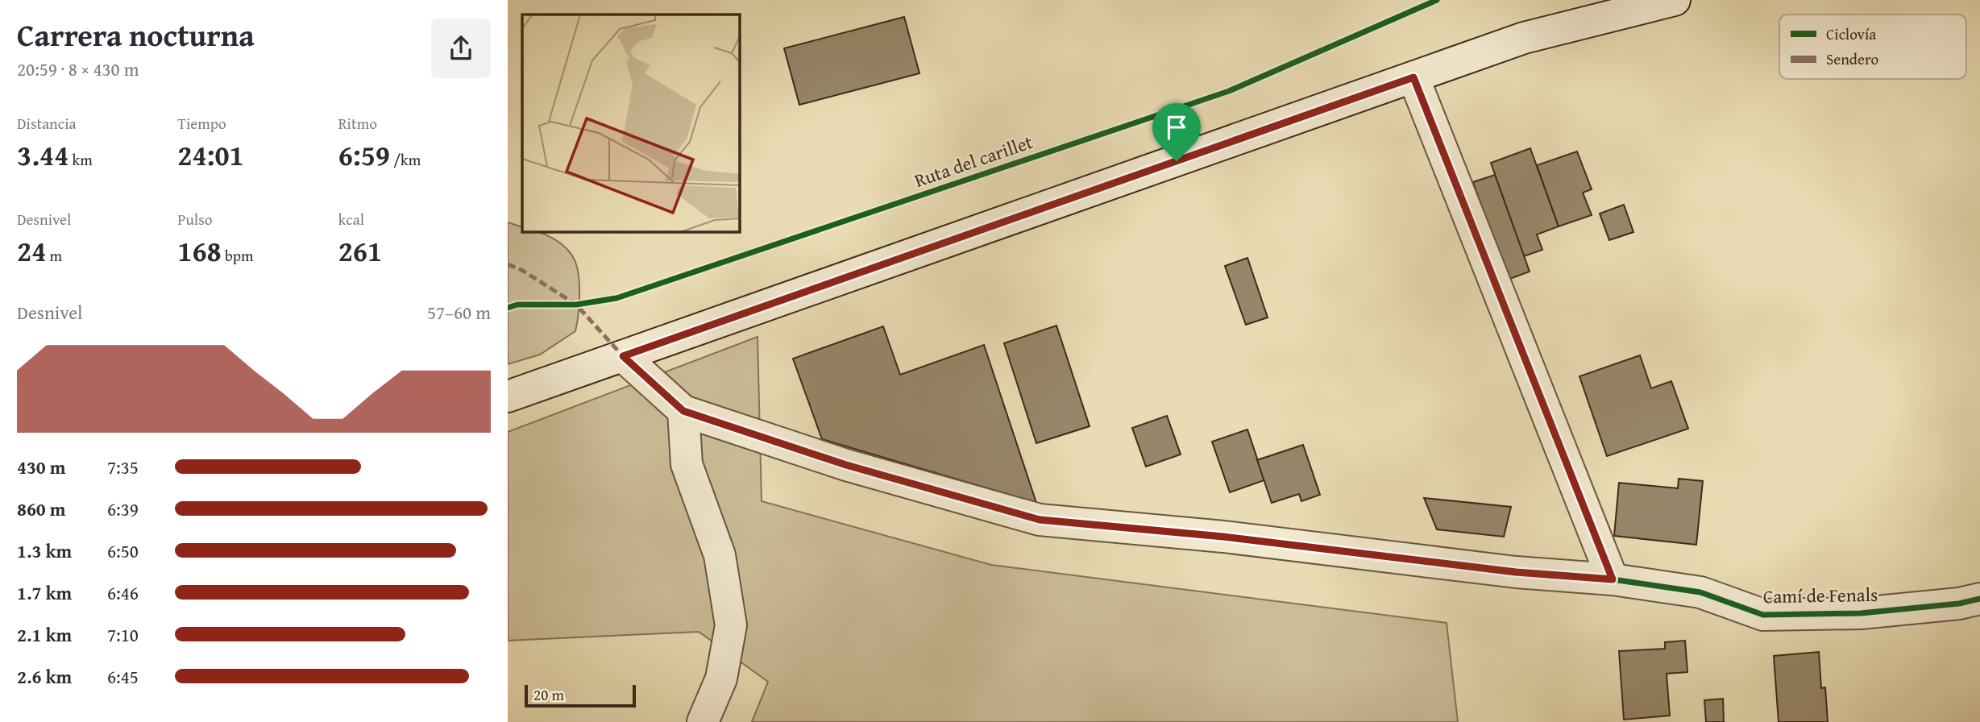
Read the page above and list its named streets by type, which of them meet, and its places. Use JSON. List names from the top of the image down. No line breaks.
{"streets":{"street":["Camí de Fenals"],"cycle path":["Ruta del carillet"]},"legend":["Ciclovía","Sendero"],"scale_bar":"20 m","page":{"heading":["Carrera nocturna","20:59 · 8 × 430 m"],"stats":[["Distancia","3.44 km"],["Tiempo","24:01"],["Ritmo","6:59 /km"],["Desnivel","24 m"],["Pulso","168 bpm"],["kcal","261"]],"chart":["Desnivel","57–60 m"],"list":[{"name":"430 m","note":"7:35"},{"name":"860 m","note":"6:39"},{"name":"1.3 km","note":"6:50"},{"name":"1.7 km","note":"6:46"},{"name":"2.1 km","note":"7:10"},{"name":"2.6 km","note":"6:45"}],"scale":"20 m"}}
